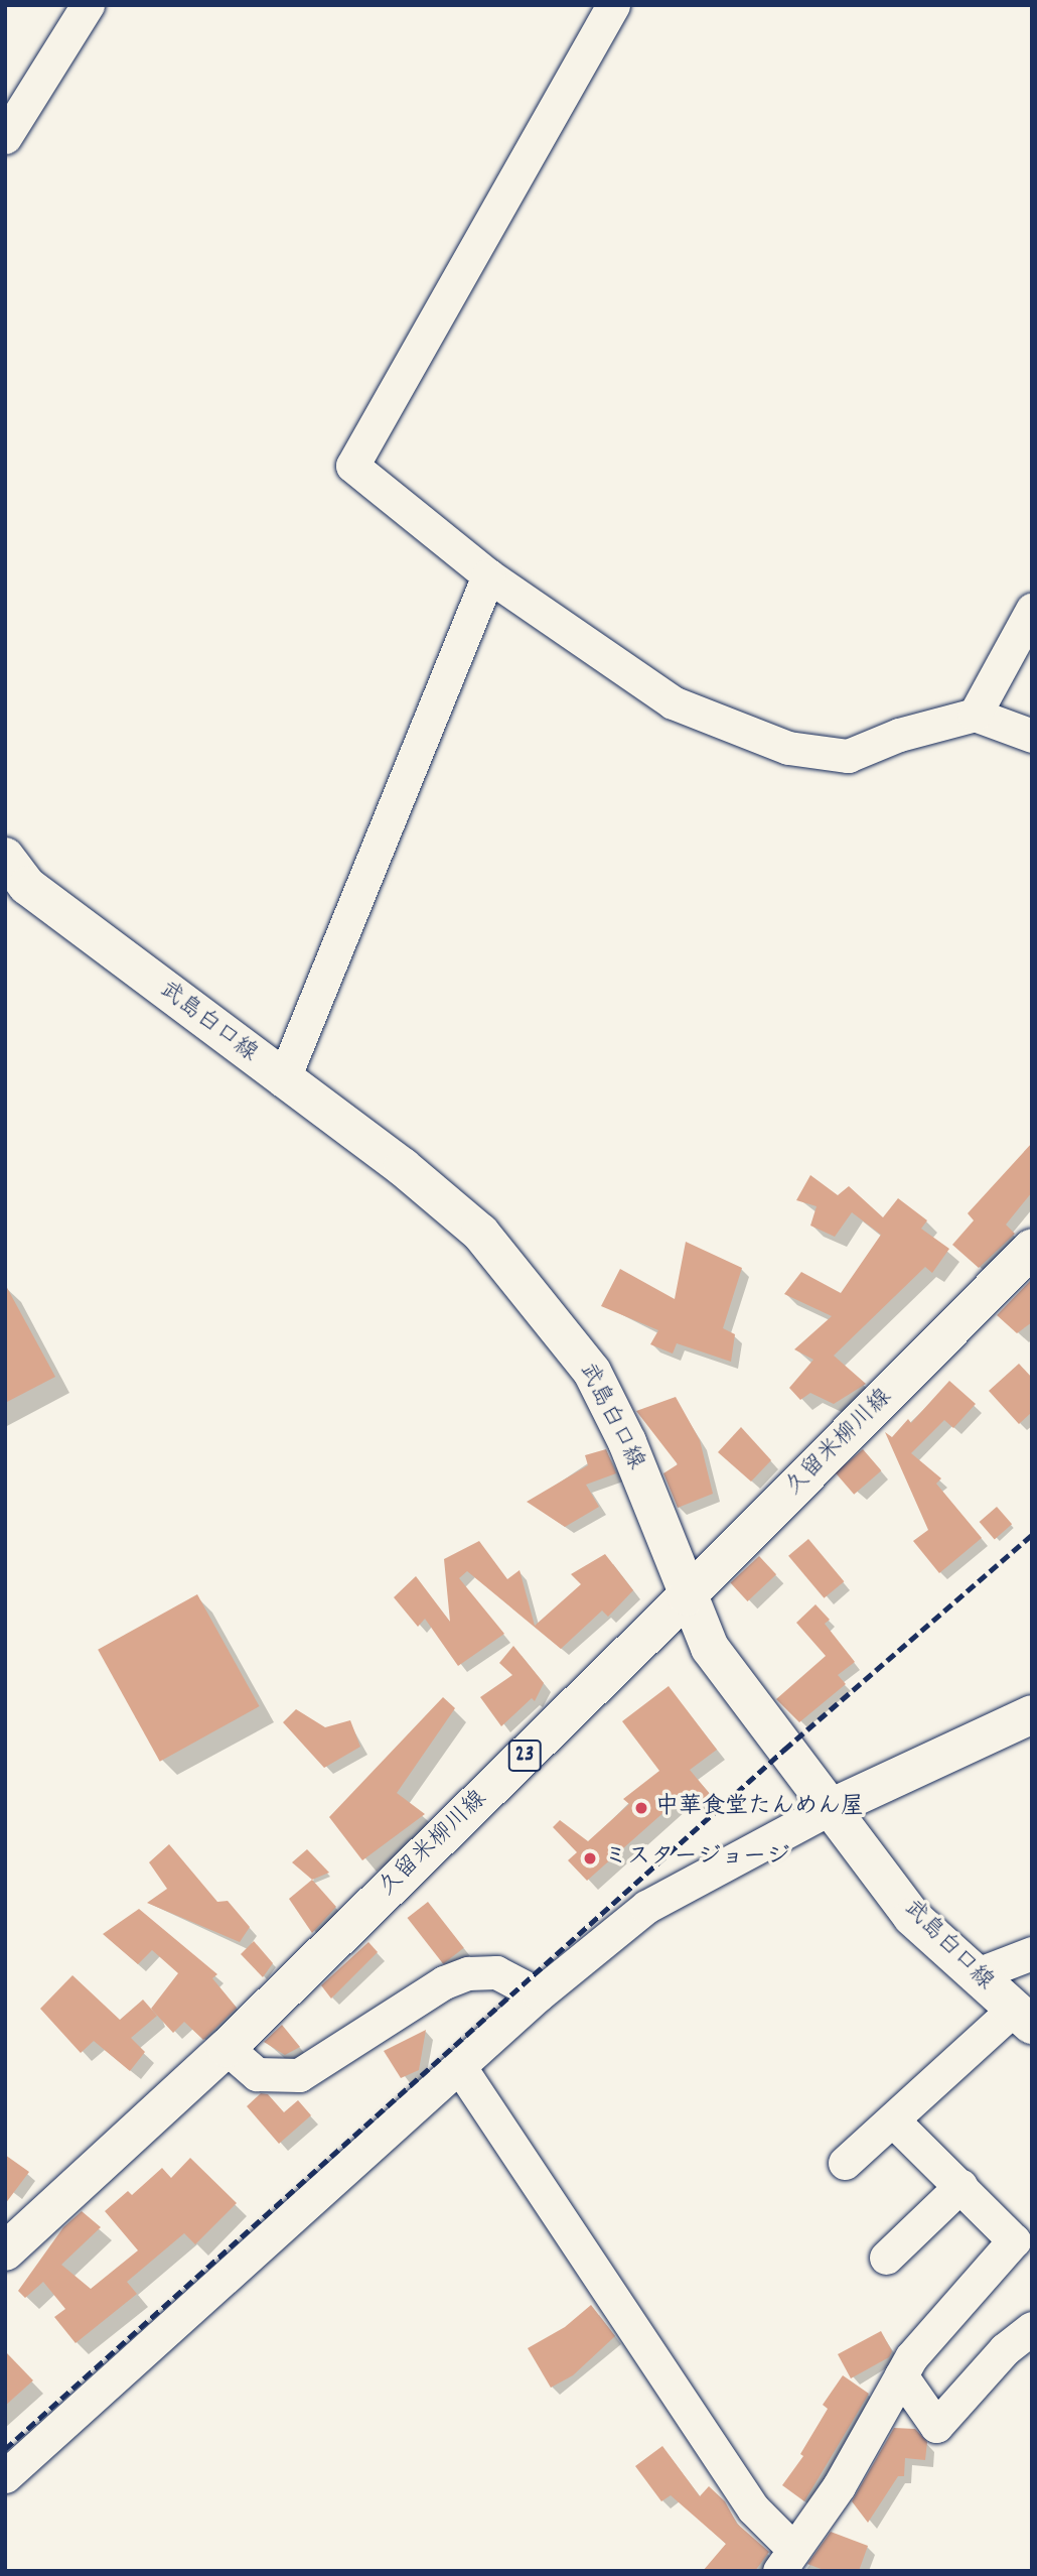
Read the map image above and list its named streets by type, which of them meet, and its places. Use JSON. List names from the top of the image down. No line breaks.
{"streets":{"main road":["武島白口線","久留米柳川線","23"]},"crossings":[["武島白口線","久留米柳川線"]],"places":["中華食堂たんめん屋","ミスタージョージ"]}
